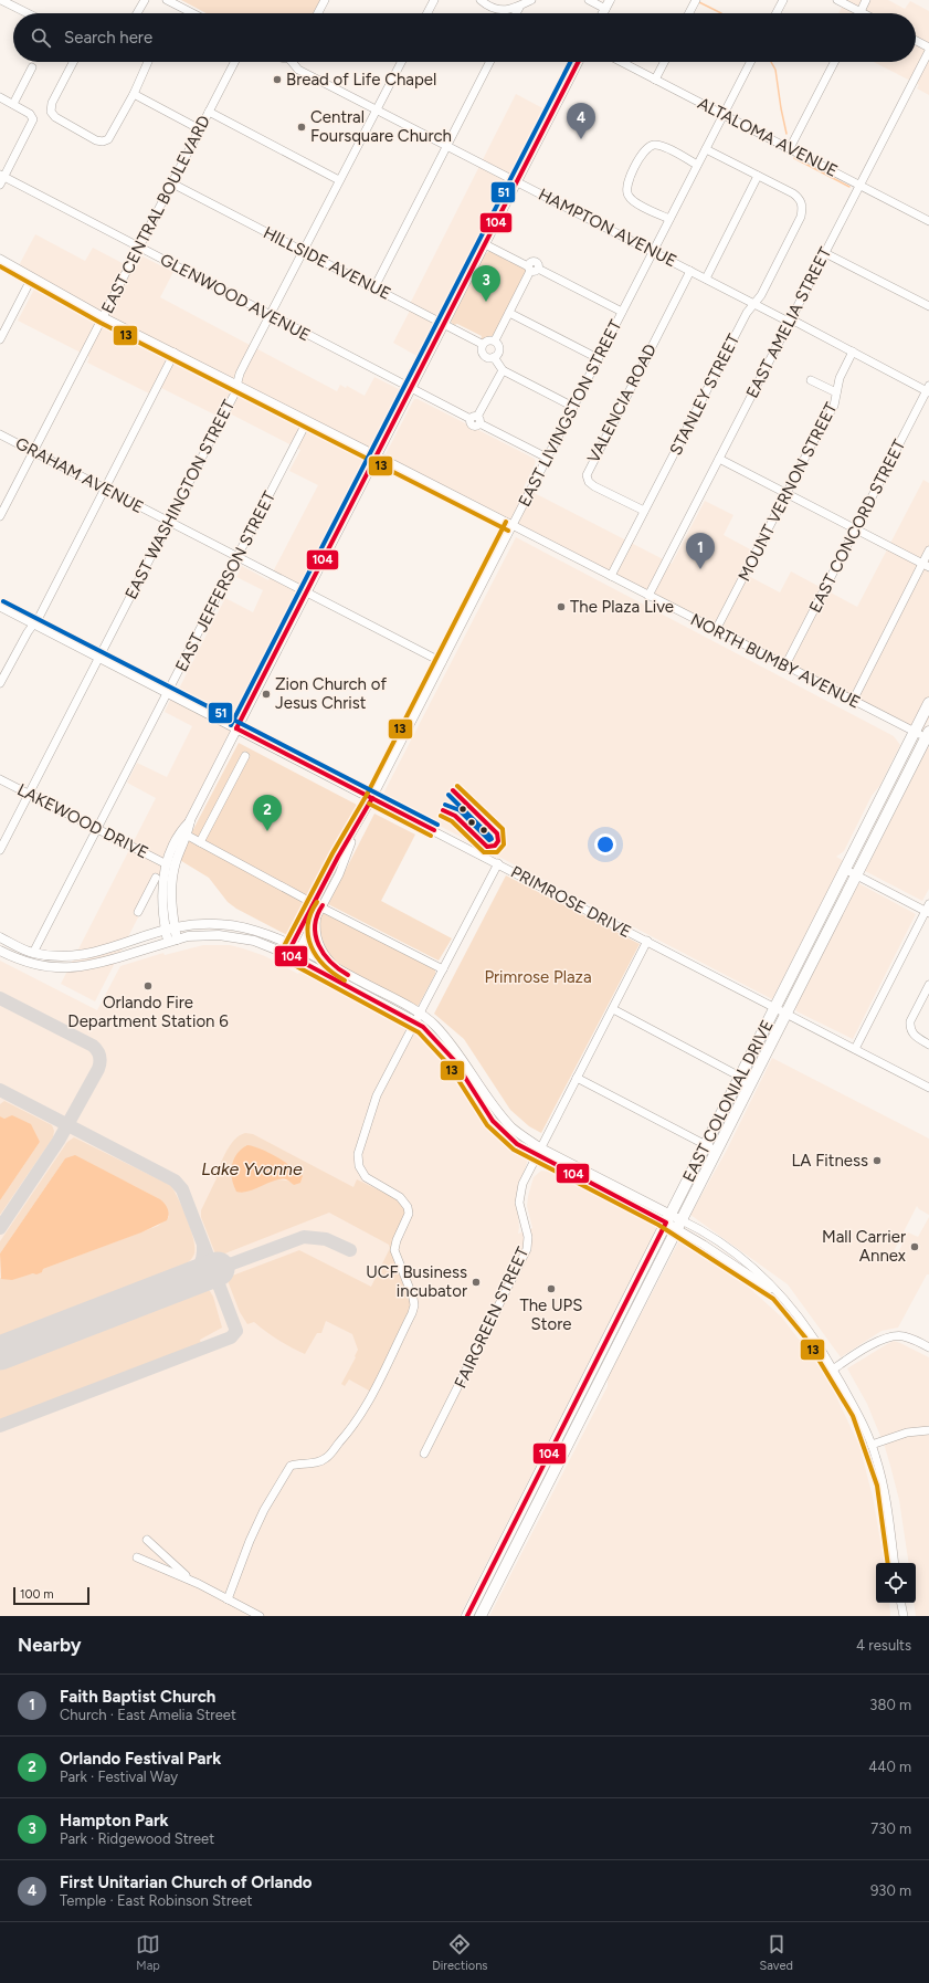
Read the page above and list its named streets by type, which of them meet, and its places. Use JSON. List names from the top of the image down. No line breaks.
{"streets":{"highway":["EAST COLONIAL DRIVE"],"street":["ALTALOMA AVENUE","EAST CENTRAL BOULEVARD","HAMPTON AVENUE","HILLSIDE AVENUE","GLENWOOD AVENUE","EAST AMELIA STREET","STANLEY STREET","VALENCIA ROAD","EAST LIVINGSTON STREET","GRAHAM AVENUE","MOUNT VERNON STREET","EAST WASHINGTON STREET","EAST CONCORD STREET","EAST JEFFERSON STREET","NORTH BUMBY AVENUE","LAKEWOOD DRIVE","PRIMROSE DRIVE","FAIRGREEN STREET"]},"crossings":[["ALTALOMA AVENUE","EAST AMELIA STREET"],["ALTALOMA AVENUE","EAST LIVINGSTON STREET"],["EAST CENTRAL BOULEVARD","HILLSIDE AVENUE"],["EAST CENTRAL BOULEVARD","GLENWOOD AVENUE"],["EAST CENTRAL BOULEVARD","GRAHAM AVENUE"],["EAST CENTRAL BOULEVARD","NORTH BUMBY AVENUE"],["HAMPTON AVENUE","EAST AMELIA STREET"],["HAMPTON AVENUE","STANLEY STREET"],["HAMPTON AVENUE","VALENCIA ROAD"],["HAMPTON AVENUE","EAST LIVINGSTON STREET"],["HAMPTON AVENUE","MOUNT VERNON STREET"],["HAMPTON AVENUE","EAST WASHINGTON STREET"],["HAMPTON AVENUE","EAST CONCORD STREET"],["HILLSIDE AVENUE","EAST WASHINGTON STREET"],["GLENWOOD AVENUE","EAST LIVINGSTON STREET"],["GLENWOOD AVENUE","EAST WASHINGTON STREET"],["EAST AMELIA STREET","NORTH BUMBY AVENUE"],["STANLEY STREET","VALENCIA ROAD"],["STANLEY STREET","NORTH BUMBY AVENUE"],["EAST LIVINGSTON STREET","GRAHAM AVENUE"],["EAST LIVINGSTON STREET","NORTH BUMBY AVENUE"],["EAST LIVINGSTON STREET","PRIMROSE DRIVE"],["GRAHAM AVENUE","EAST WASHINGTON STREET"],["GRAHAM AVENUE","EAST JEFFERSON STREET"],["MOUNT VERNON STREET","NORTH BUMBY AVENUE"],["EAST WASHINGTON STREET","NORTH BUMBY AVENUE"],["EAST WASHINGTON STREET","LAKEWOOD DRIVE"],["EAST WASHINGTON STREET","PRIMROSE DRIVE"],["EAST CONCORD STREET","NORTH BUMBY AVENUE"],["EAST JEFFERSON STREET","NORTH BUMBY AVENUE"],["EAST JEFFERSON STREET","LAKEWOOD DRIVE"],["EAST JEFFERSON STREET","PRIMROSE DRIVE"],["NORTH BUMBY AVENUE","EAST COLONIAL DRIVE"],["PRIMROSE DRIVE","EAST COLONIAL DRIVE"],["PRIMROSE DRIVE","FAIRGREEN STREET"]],"water":["Lake Yvonne"],"parks":["Primrose Plaza"],"places":["Bread of Life Chapel","Central Foursquare Church","The Plaza Live","Zion Church of Jesus Christ","Orlando Fire Department Station 6","LA Fitness","Mall Carrier Annex","UCF Business incubator","The UPS Store"],"lines":["transit line 104","transit line 51","transit line 13"],"scale_bar":"100 m","page":{"search":"Search here","pins":["4","3","1","2"],"scale":"100 m","heading":["Nearby","4 results"],"list":[{"mark":"1","name":"Faith Baptist Church","note":"Church · East Amelia Street","value":"380 m"},{"mark":"2","name":"Orlando Festival Park","note":"Park · Festival Way","value":"440 m"},{"mark":"3","name":"Hampton Park","note":"Park · Ridgewood Street","value":"730 m"},{"mark":"4","name":"First Unitarian Church of Orlando","note":"Temple · East Robinson Street","value":"930 m"}],"nav":["Map","Directions","Saved"]}}
